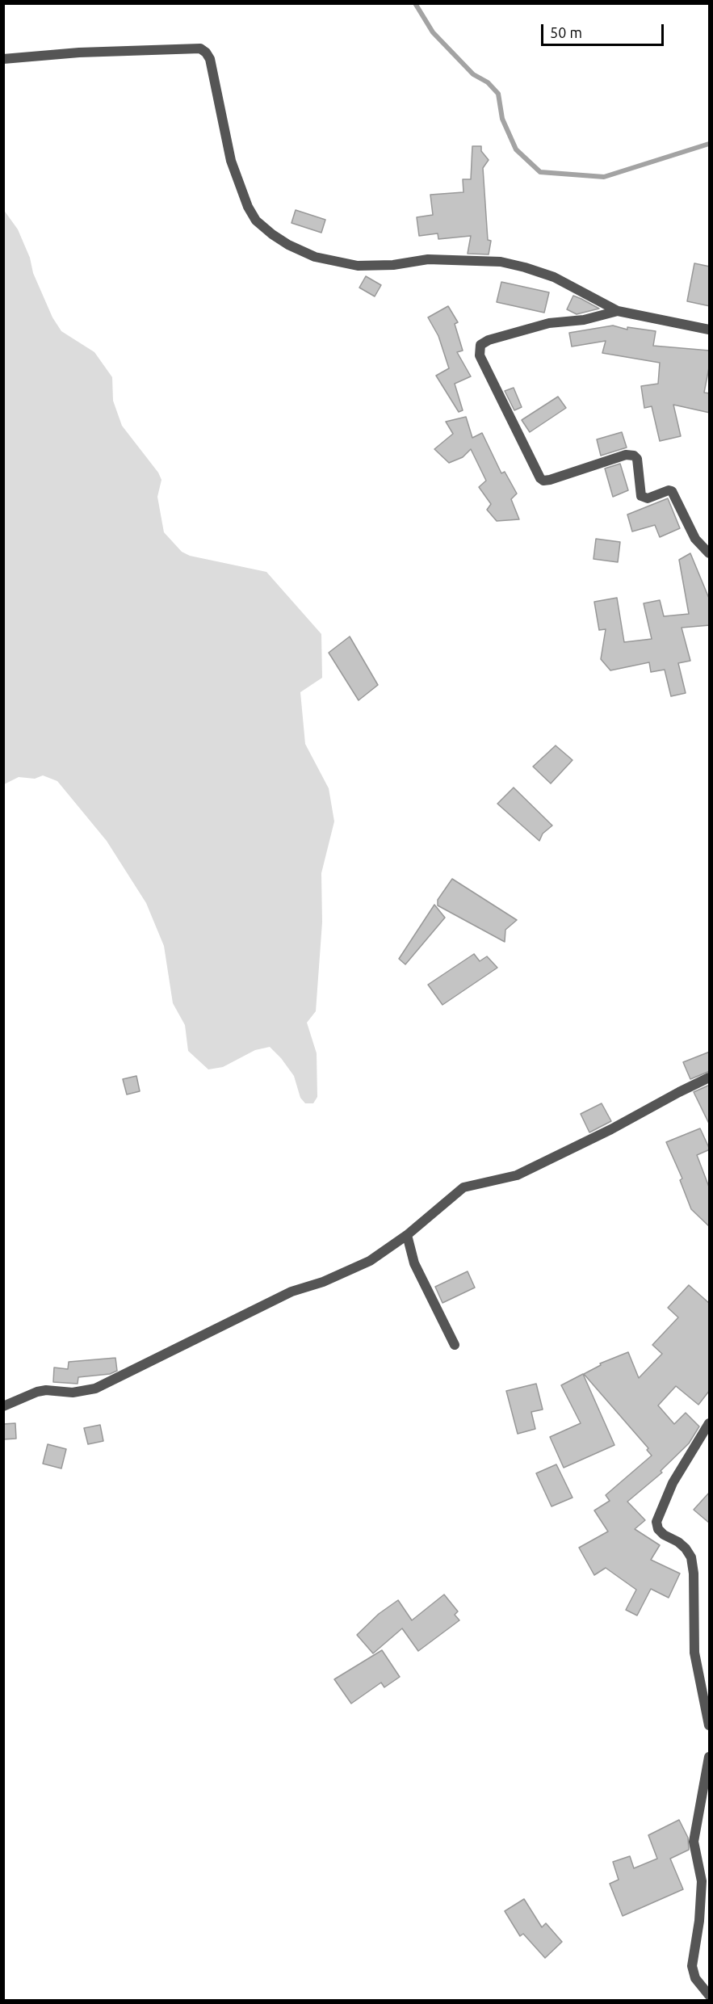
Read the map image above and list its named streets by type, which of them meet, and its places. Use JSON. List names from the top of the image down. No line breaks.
{"scale_bar":"50 m"}
